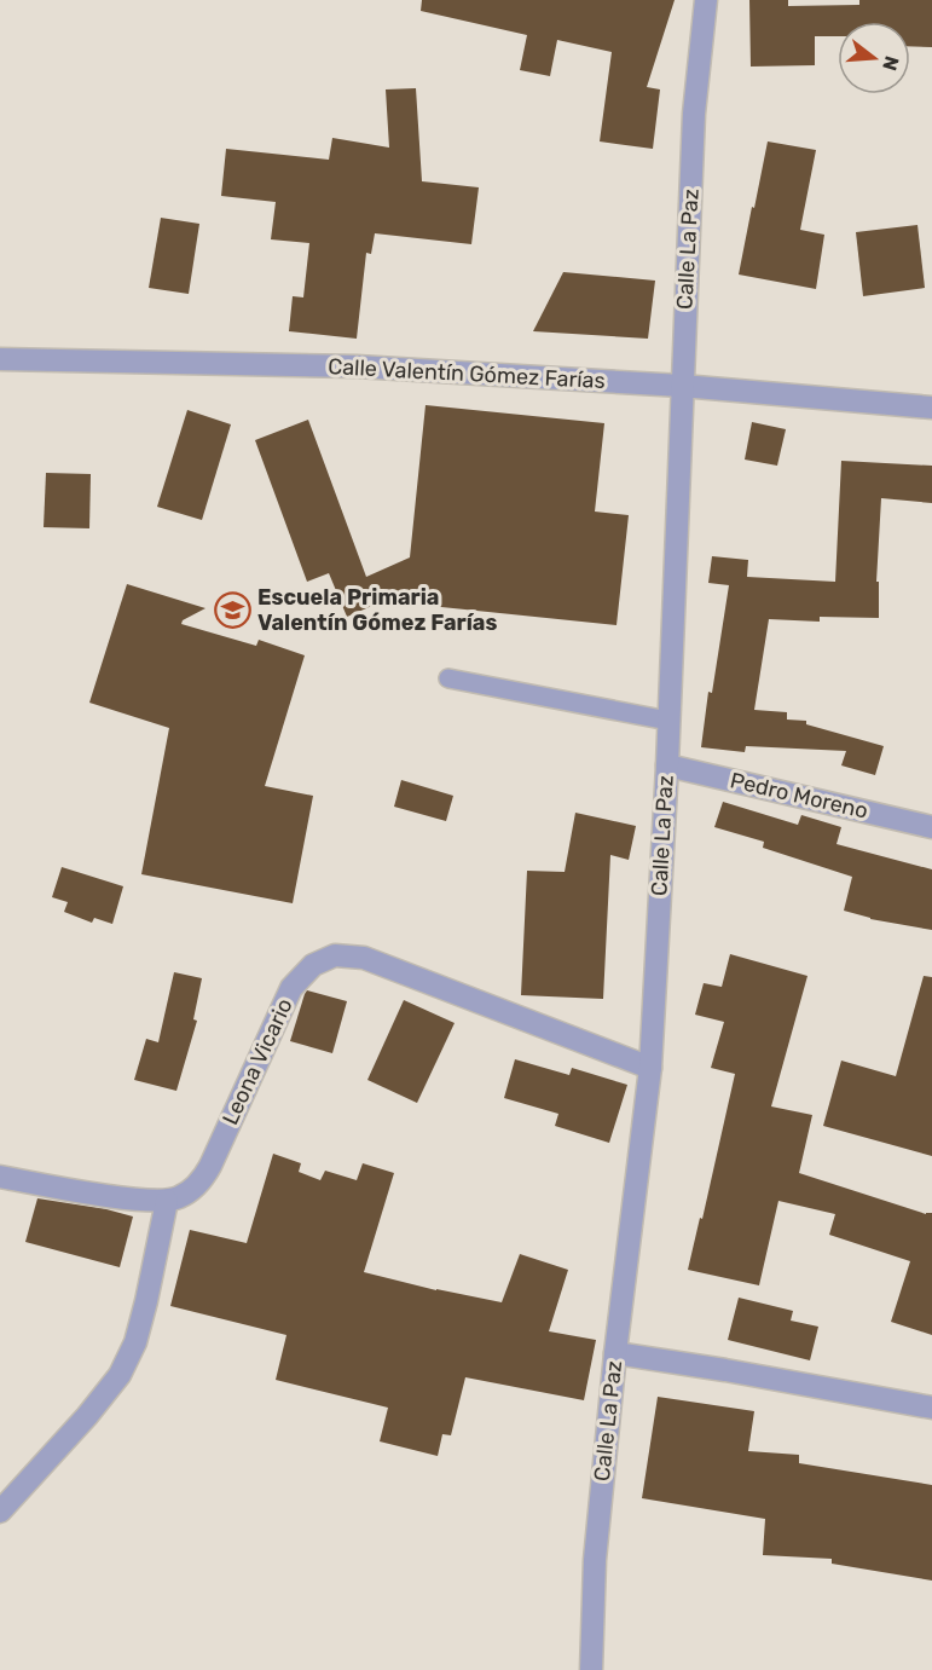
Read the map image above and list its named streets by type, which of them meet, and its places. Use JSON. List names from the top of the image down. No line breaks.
{"streets":{"street":["Calle La Paz","Calle Valentín Gómez Farías","Pedro Moreno","Leona Vicario"]},"crossings":[["Calle La Paz","Calle Valentín Gómez Farías"],["Calle La Paz","Pedro Moreno"],["Calle La Paz","Leona Vicario"]],"places":{"school or university":["Escuela Primaria Valentín Gómez Farías"]},"north":"right"}
